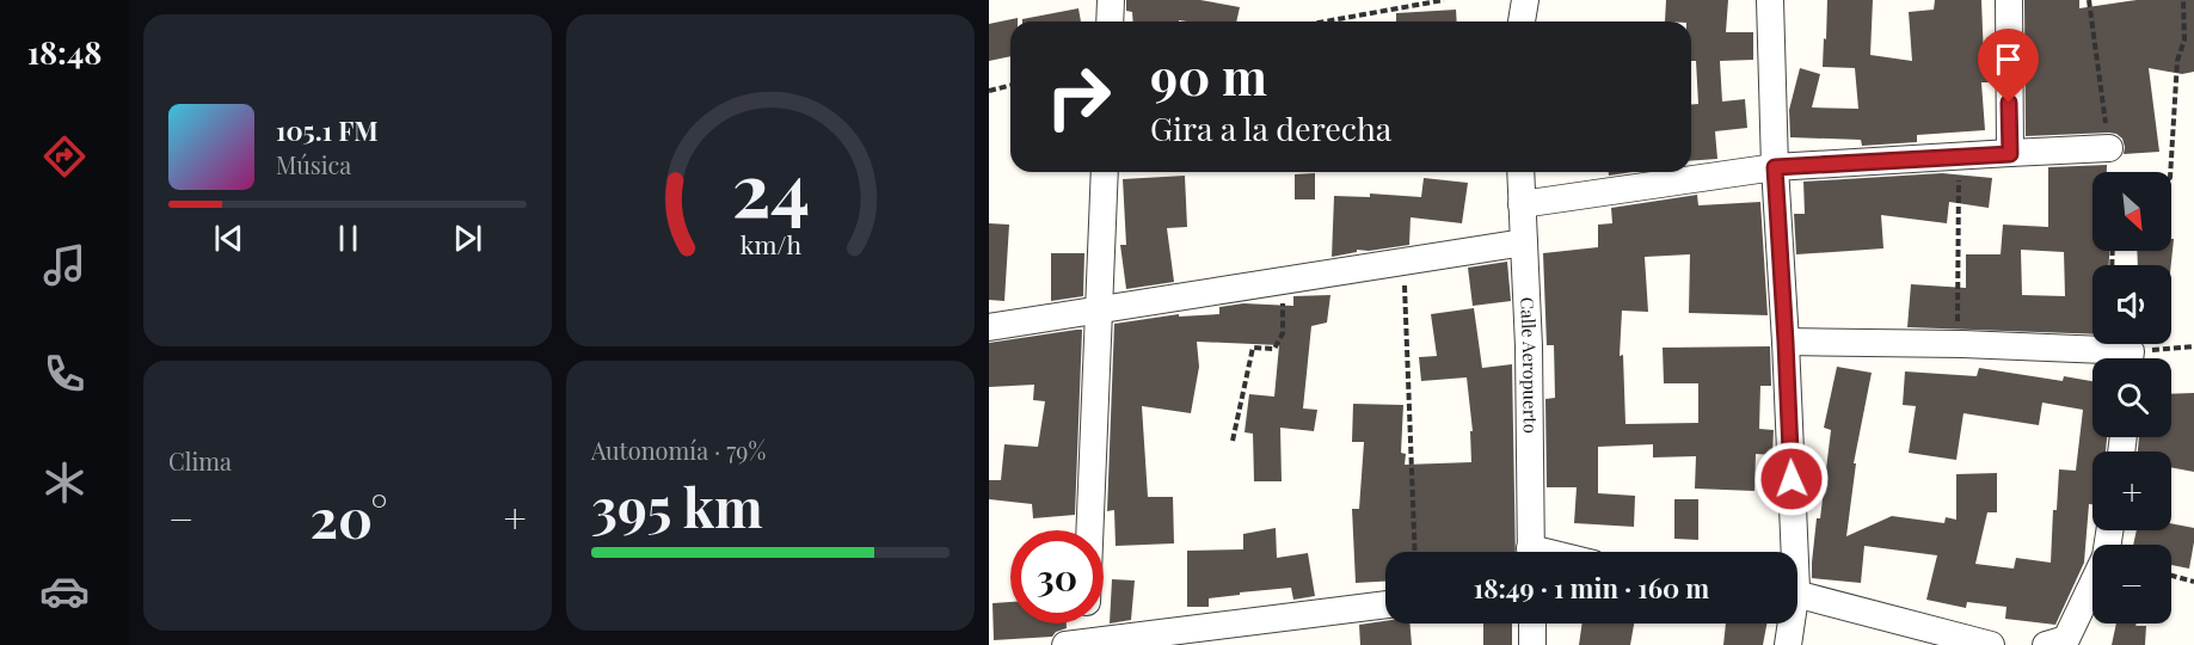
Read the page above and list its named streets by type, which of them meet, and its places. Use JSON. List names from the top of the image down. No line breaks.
{"streets":{"street":["Calle Aeropuerto"]},"north":"bottom right","page":{"tabs":"18:48","turn":["90 m","Gira a la derecha"],"song":["105.1 FM","Música"],"map_buttons":["+","−"],"tile":["Clima",["Autonomía · 79%","395 km"]],"heat":["−","20°","+"],"limit":"30","trip":"18:49 · 1 min · 160 m","gauge":["24","km/h"]}}
